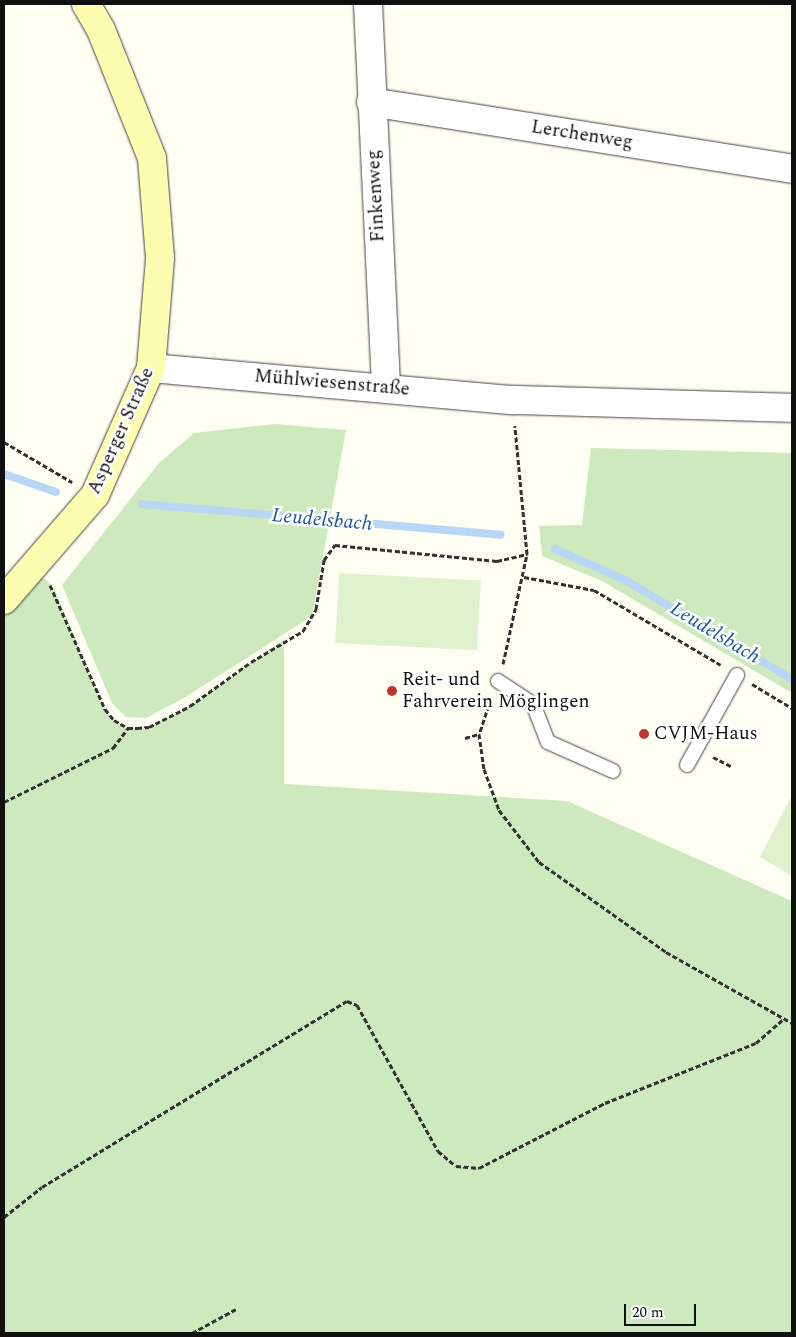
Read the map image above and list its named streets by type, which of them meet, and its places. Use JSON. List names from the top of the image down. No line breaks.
{"streets":{"street":["Lerchenweg","Finkenweg","Mühlwiesenstraße","Asperger Straße"]},"crossings":[["Lerchenweg","Finkenweg"],["Finkenweg","Mühlwiesenstraße"],["Mühlwiesenstraße","Asperger Straße"]],"water":["Leudelsbach"],"places":["Reit- und Fahrverein Möglingen","CVJM-Haus"],"scale_bar":"20 m"}
